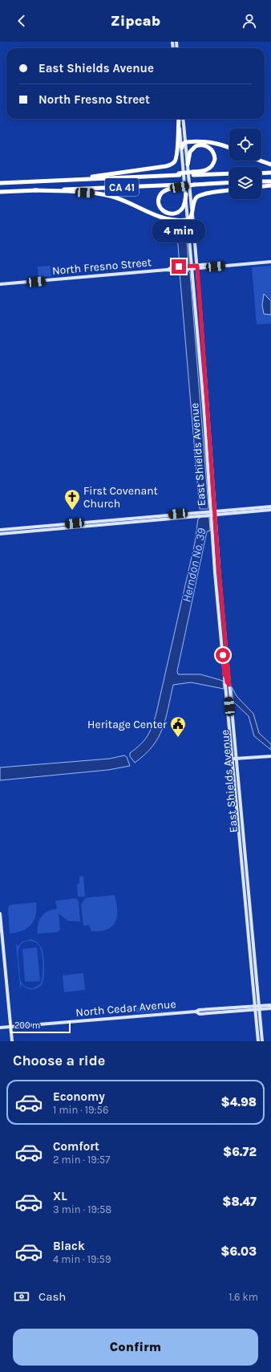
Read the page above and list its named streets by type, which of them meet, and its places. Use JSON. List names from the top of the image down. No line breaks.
{"streets":{"highway":["CA 41"],"main road":["North Fresno Street","East Shields Avenue","North Cedar Avenue"]},"crossings":[["North Fresno Street","East Shields Avenue"],["East Shields Avenue","North Cedar Avenue"]],"water":["Herndon No. 39"],"places":{"church":["First Covenant Church"],"public building":["Heritage Center"]},"scale_bar":"200 m","page":{"header":"Zipcab","banner":["East Shields Avenue","North Fresno Street"],"bubble":"4 min","scale":"200 m","heading":"Choose a ride","list":[{"name":"Economy","note":"1 min · 19:56","value":"$4.98"},{"name":"Comfort","note":"2 min · 19:57","value":"$6.72"},{"name":"XL","note":"3 min · 19:58","value":"$8.47"},{"name":"Black","note":"4 min · 19:59","value":"$6.03"}],"pay":["Cash","1.6 km"],"buttons":"Confirm"}}
